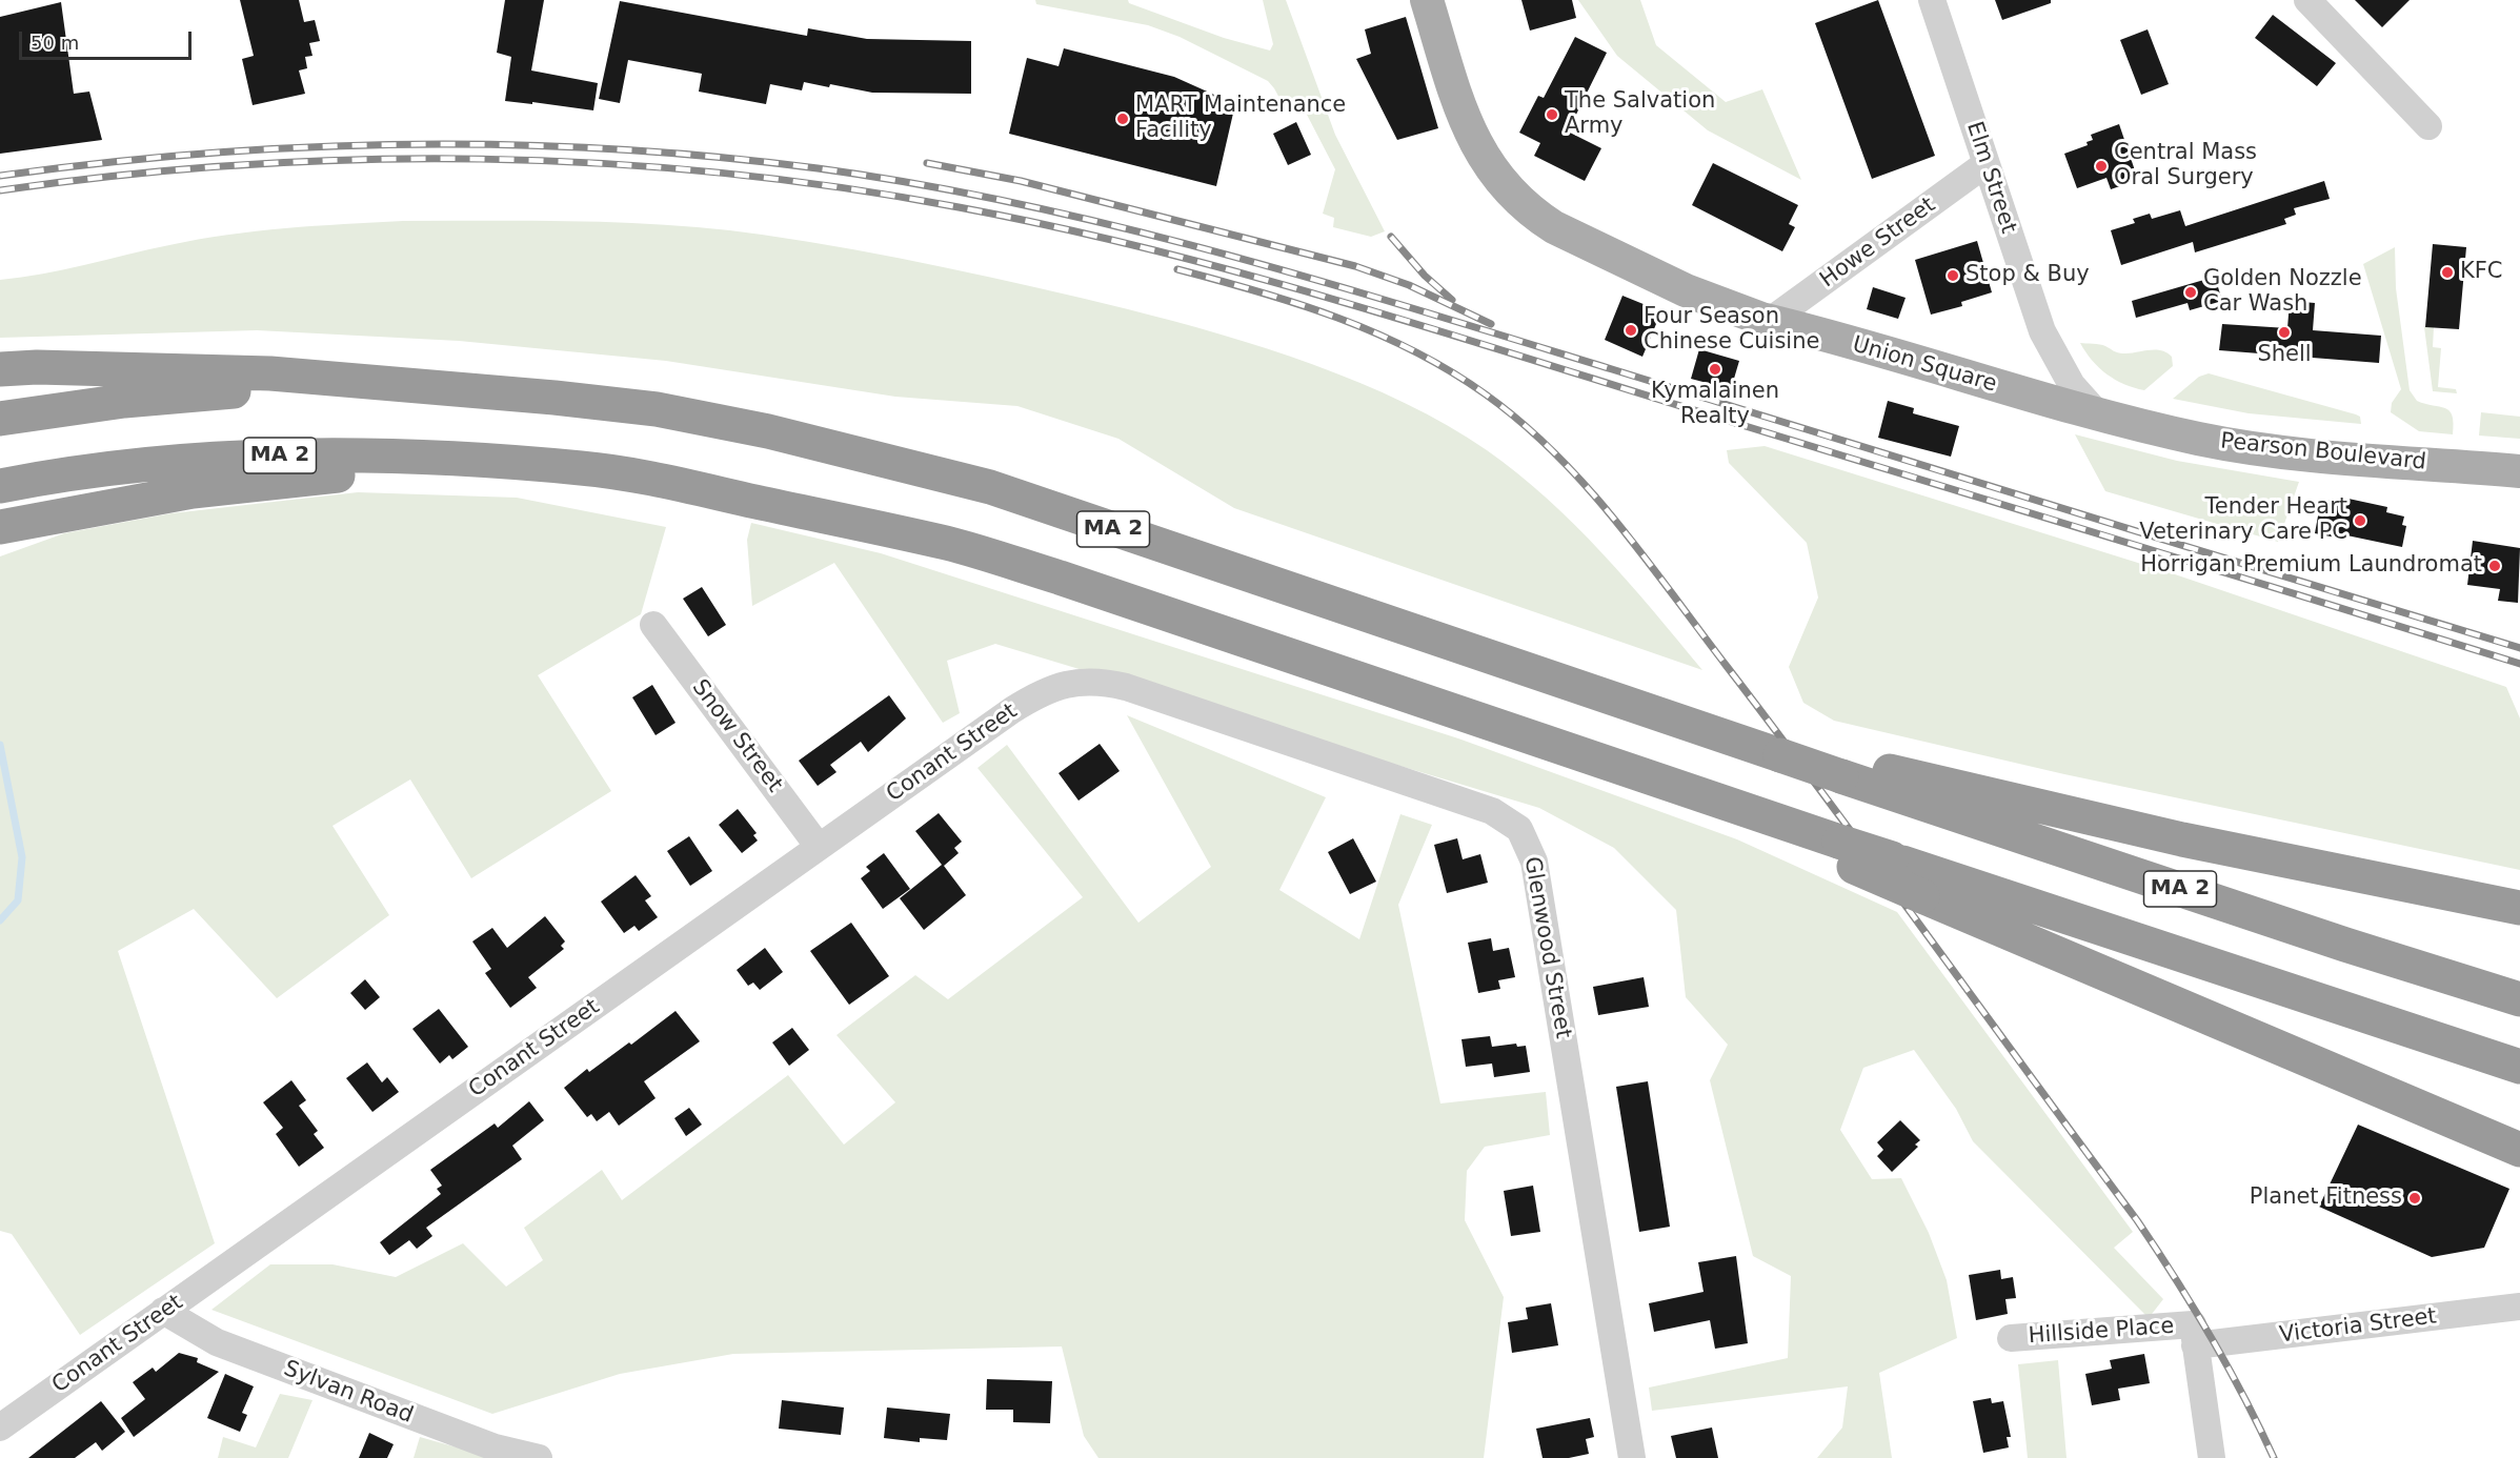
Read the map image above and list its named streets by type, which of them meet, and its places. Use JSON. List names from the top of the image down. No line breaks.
{"streets":{"highway":["MA 2"],"main road":["Union Square","Pearson Boulevard"],"street":["Elm Street","Howe Street","Snow Street","Conant Street","Glenwood Street","Victoria Street","Hillside Place","Sylvan Road"]},"crossings":[["Elm Street","Howe Street"],["Elm Street","Union Square"],["Elm Street","Pearson Boulevard"],["Howe Street","Union Square"],["Union Square","Pearson Boulevard"],["Snow Street","Conant Street"],["Conant Street","Glenwood Street"],["Conant Street","Sylvan Road"],["Victoria Street","Hillside Place"]],"places":["The Salvation Army","MART Maintenance Facility","Central Mass Oral Surgery","KFC","Stop & Buy","Golden Nozzle Car Wash","Four Season Chinese Cuisine","Shell","Kymalainen Realty","Tender Heart Veterinary Care PC","Horrigan Premium Laundromat","Planet Fitness"],"scale_bar":"50 m"}
